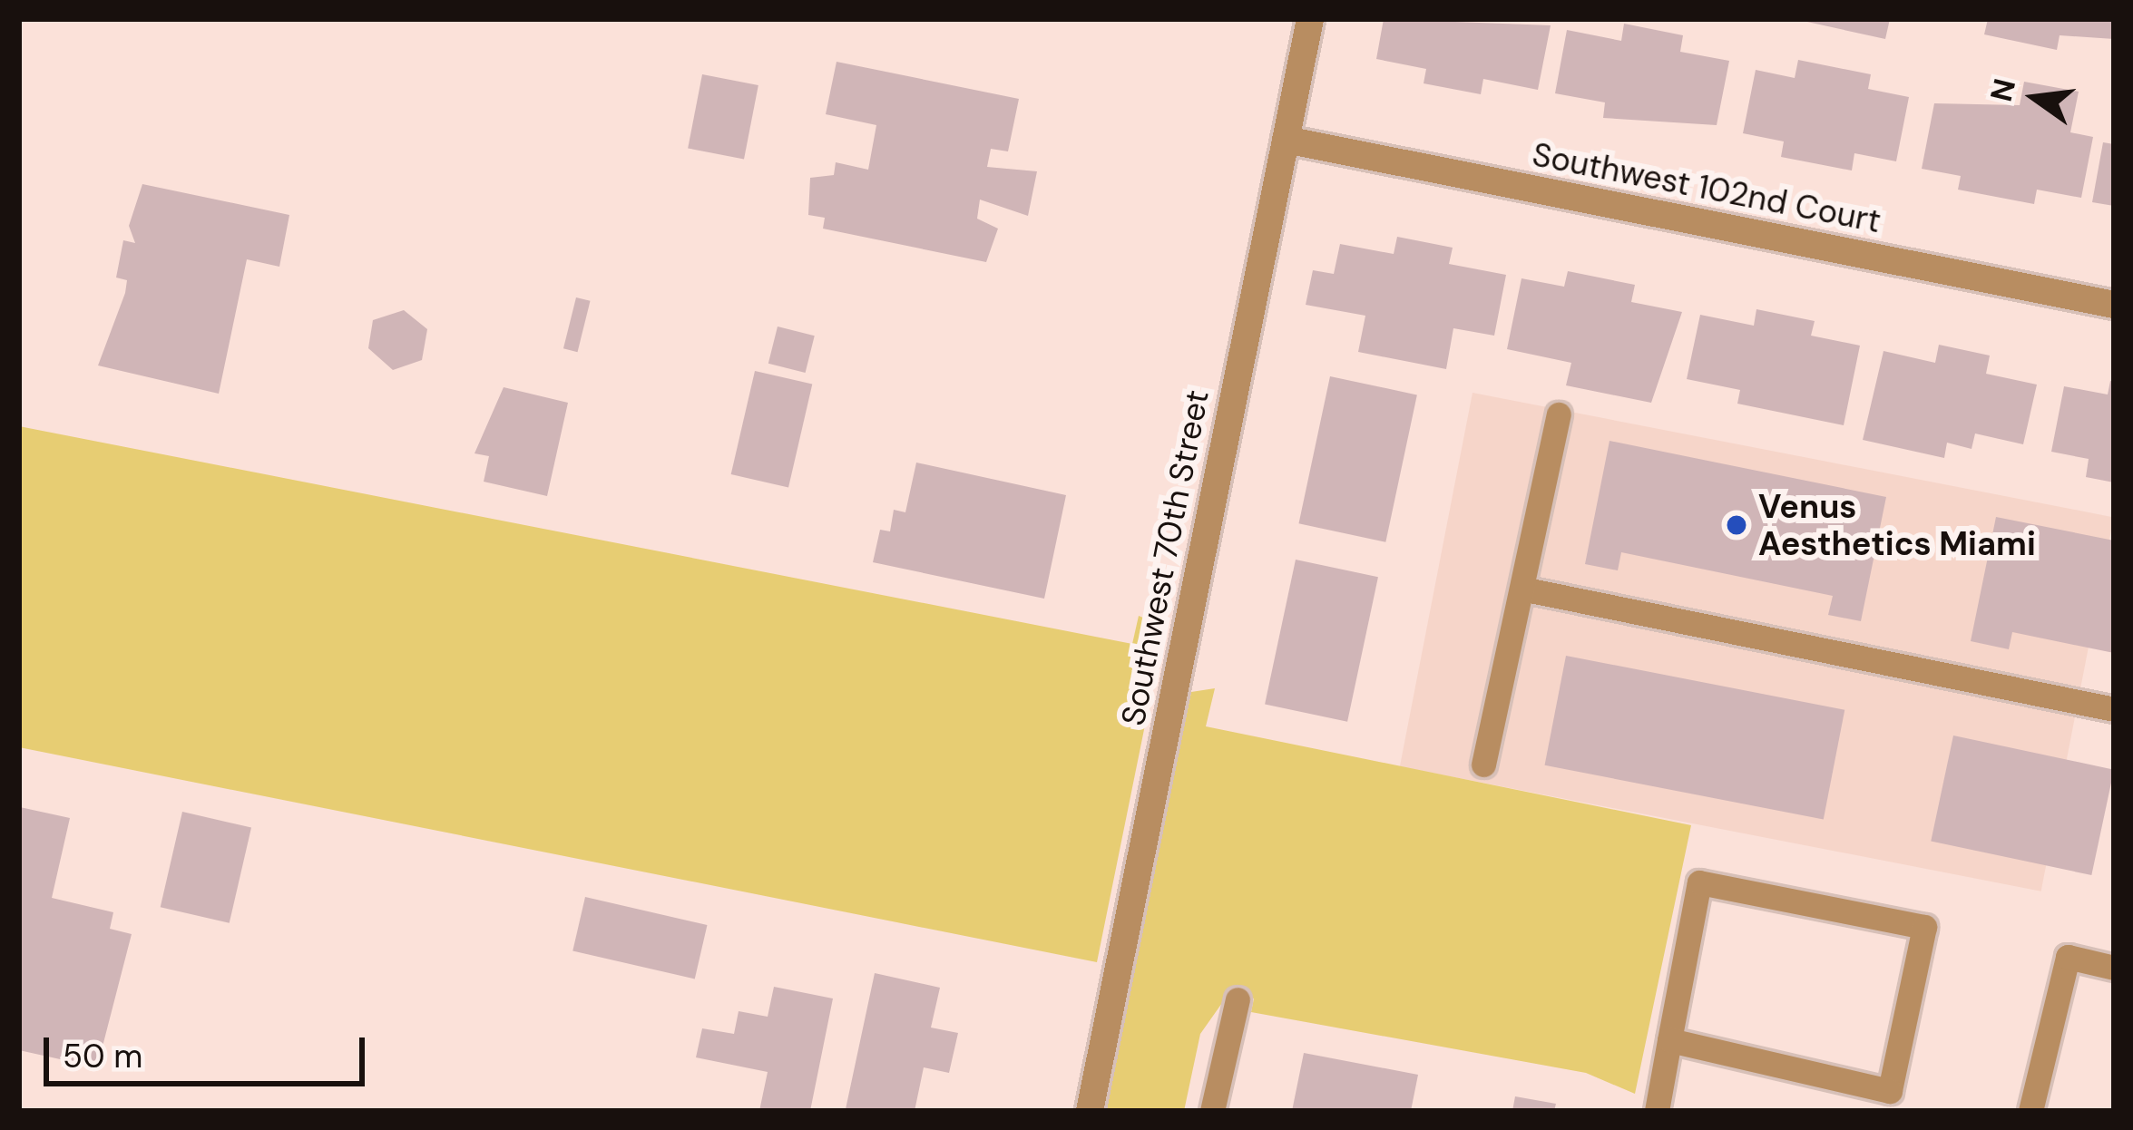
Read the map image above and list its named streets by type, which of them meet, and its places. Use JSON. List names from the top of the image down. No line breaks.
{"streets":{"street":["Southwest 102nd Court","Southwest 70th Street"]},"crossings":[["Southwest 102nd Court","Southwest 70th Street"]],"places":["Venus Aesthetics Miami"],"scale_bar":"50 m","north":"left"}
